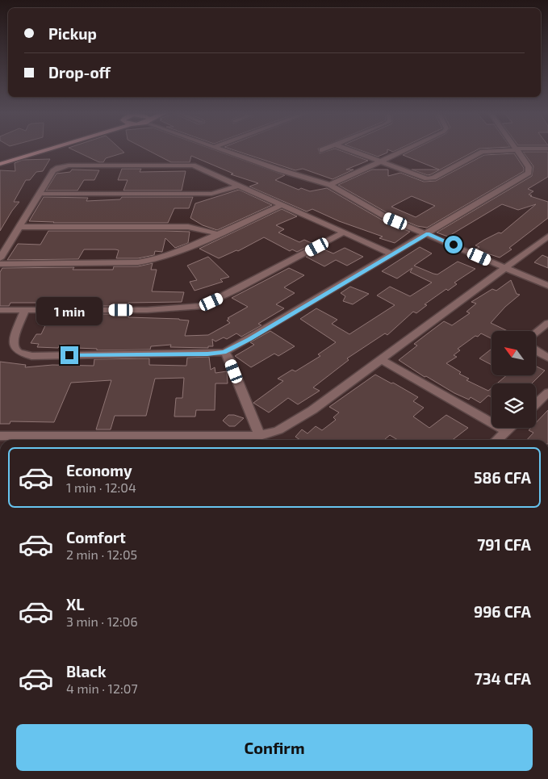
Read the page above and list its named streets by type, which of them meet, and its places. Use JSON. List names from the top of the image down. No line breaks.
{"north":"top left","page":{"banner":["Pickup","Drop-off"],"bubble":"1 min","list":[{"name":"Economy","note":"1 min · 12:04","value":"586 CFA"},{"name":"Comfort","note":"2 min · 12:05","value":"791 CFA"},{"name":"XL","note":"3 min · 12:06","value":"996 CFA"},{"name":"Black","note":"4 min · 12:07","value":"734 CFA"}],"buttons":"Confirm"}}
